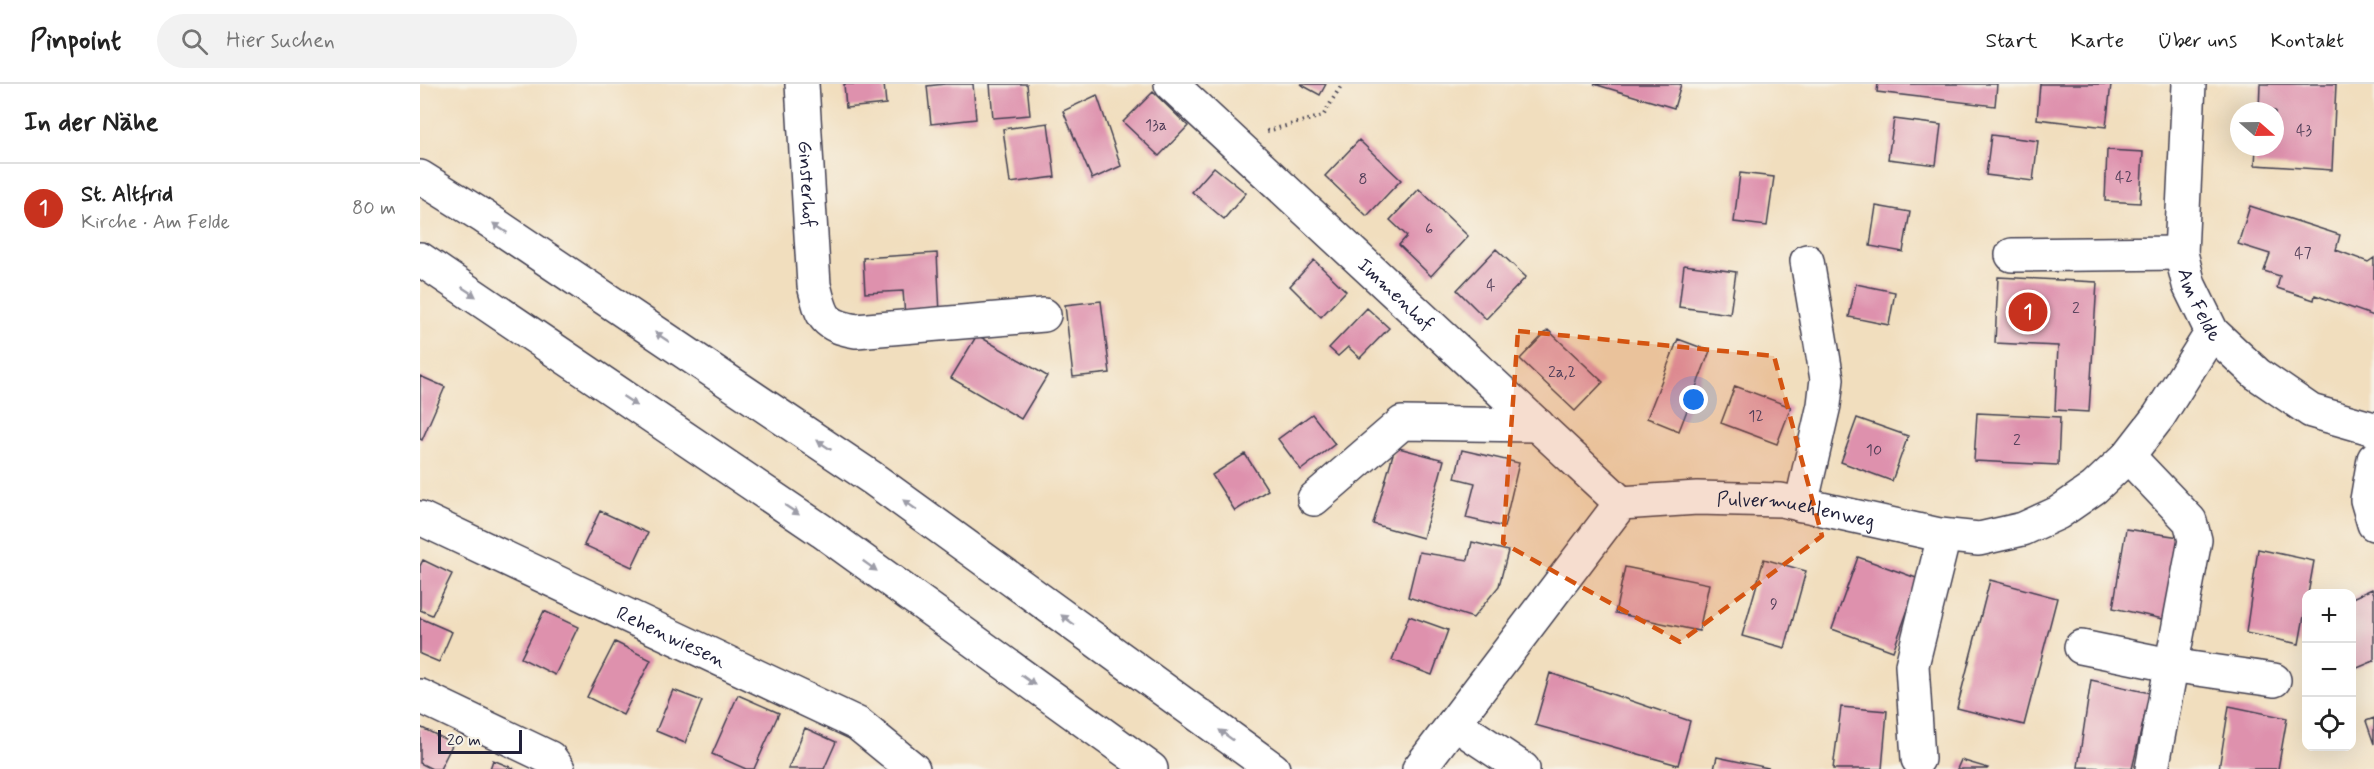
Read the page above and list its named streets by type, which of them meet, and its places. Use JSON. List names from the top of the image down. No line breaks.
{"streets":{"main road":["Ginsterhof","Immenhof","Am Felde","Pulvermuehlenweg","Rehenwiesen"]},"crossings":[["Immenhof","Pulvermuehlenweg"],["Am Felde","Pulvermuehlenweg"]],"house_numbers":["13a","43","42","8","6","47","4","2","2a,2","12","2","10","9"],"scale_bar":"20 m","north":"right","page":{"header":"Pinpoint","search":"Hier suchen","nav":["Start","Karte","Über uns","Kontakt"],"heading":"In der Nähe","list":[{"mark":"1","name":"St. Altfrid","note":"Kirche · Am Felde","value":"80 m"}],"pins":"1","map_buttons":["+","−"],"scale":"20 m"}}
